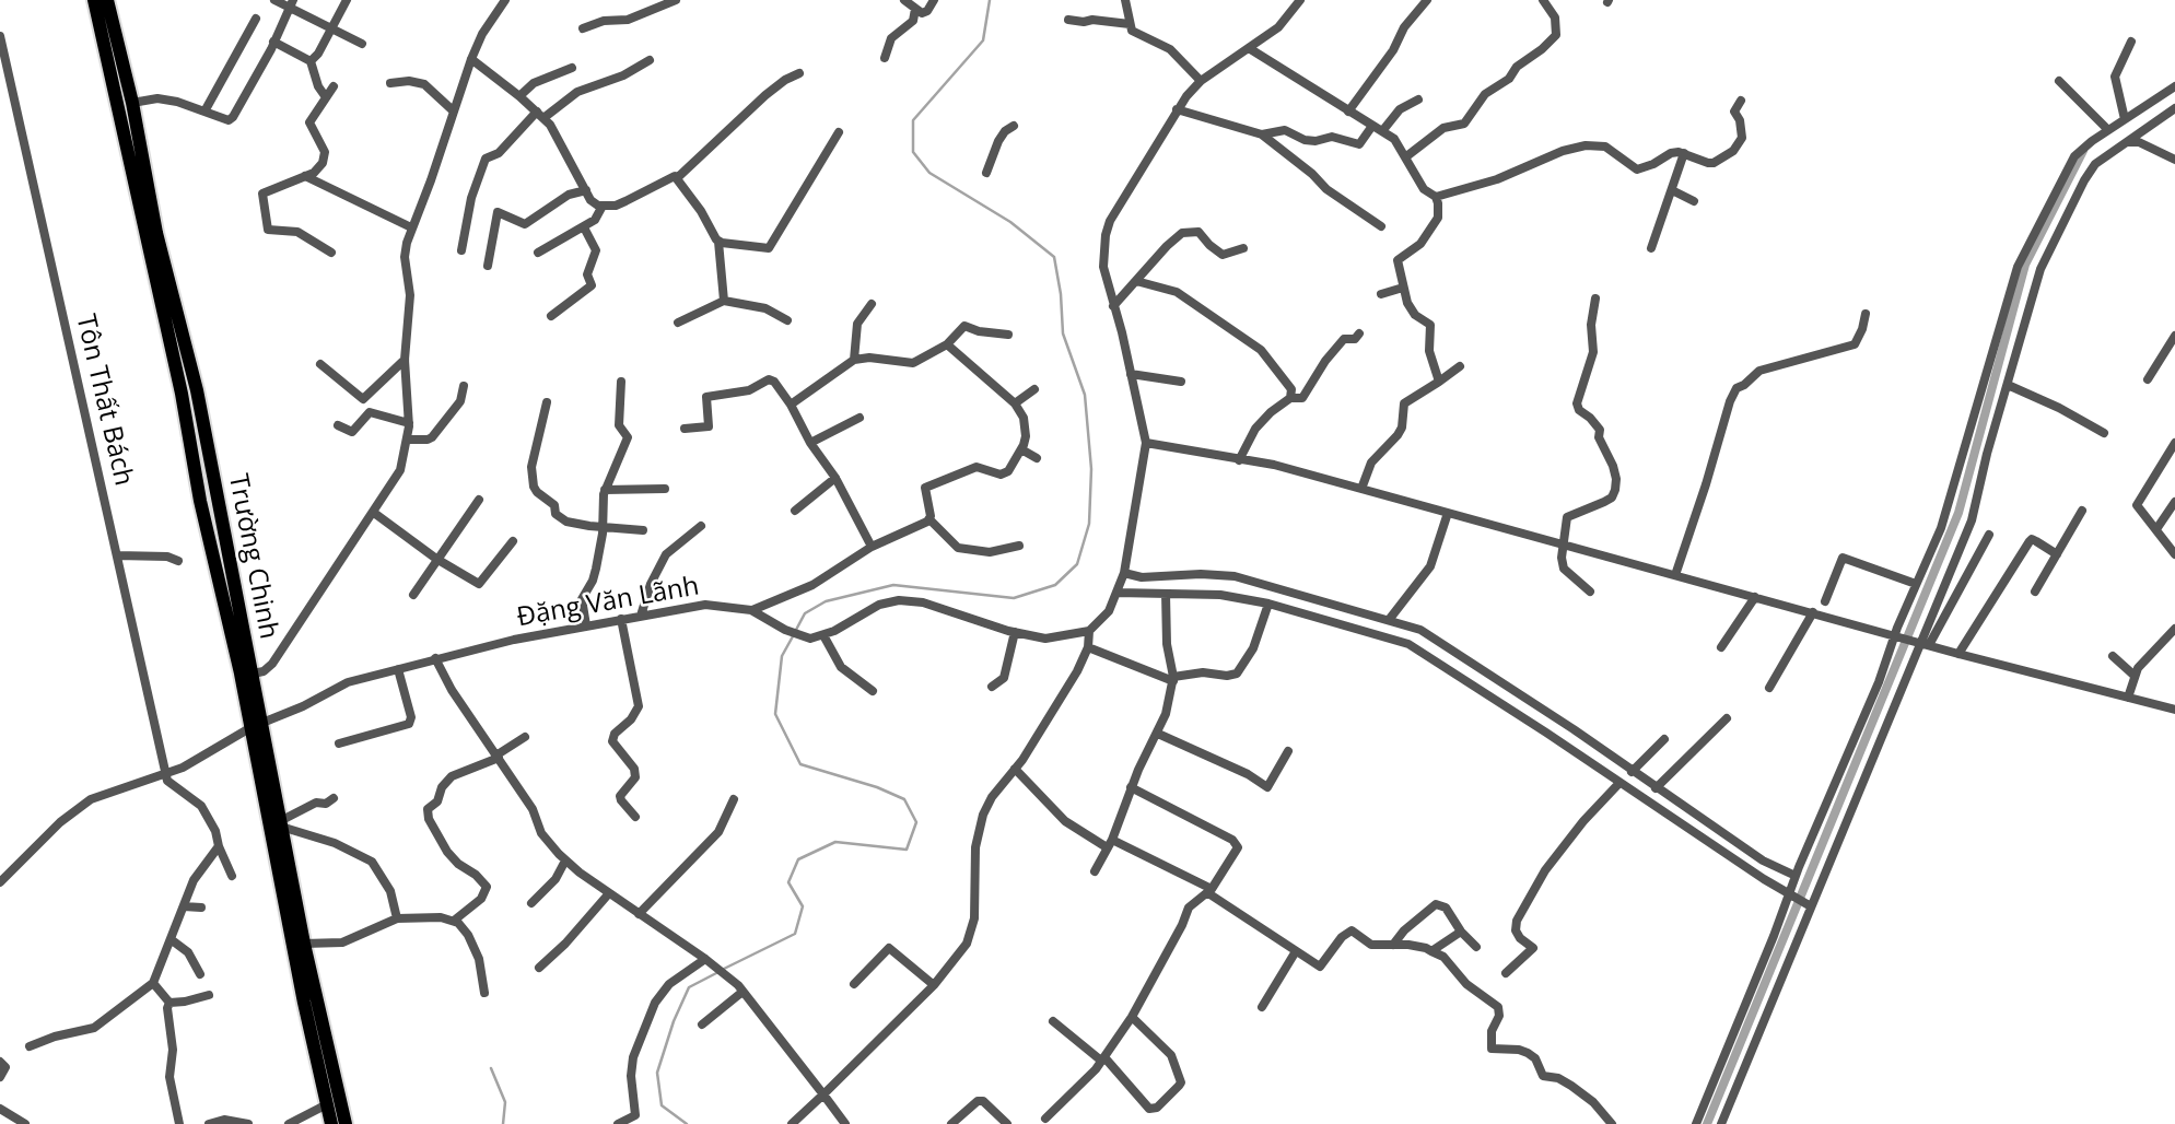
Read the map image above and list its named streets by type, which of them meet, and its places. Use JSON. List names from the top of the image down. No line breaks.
{"streets":{"highway":["Trường Chinh"],"street":["Tôn Thất Bách","Đặng Văn Lãnh"]},"crossings":[["Tôn Thất Bách","Đặng Văn Lãnh"],["Trường Chinh","Đặng Văn Lãnh"]]}
